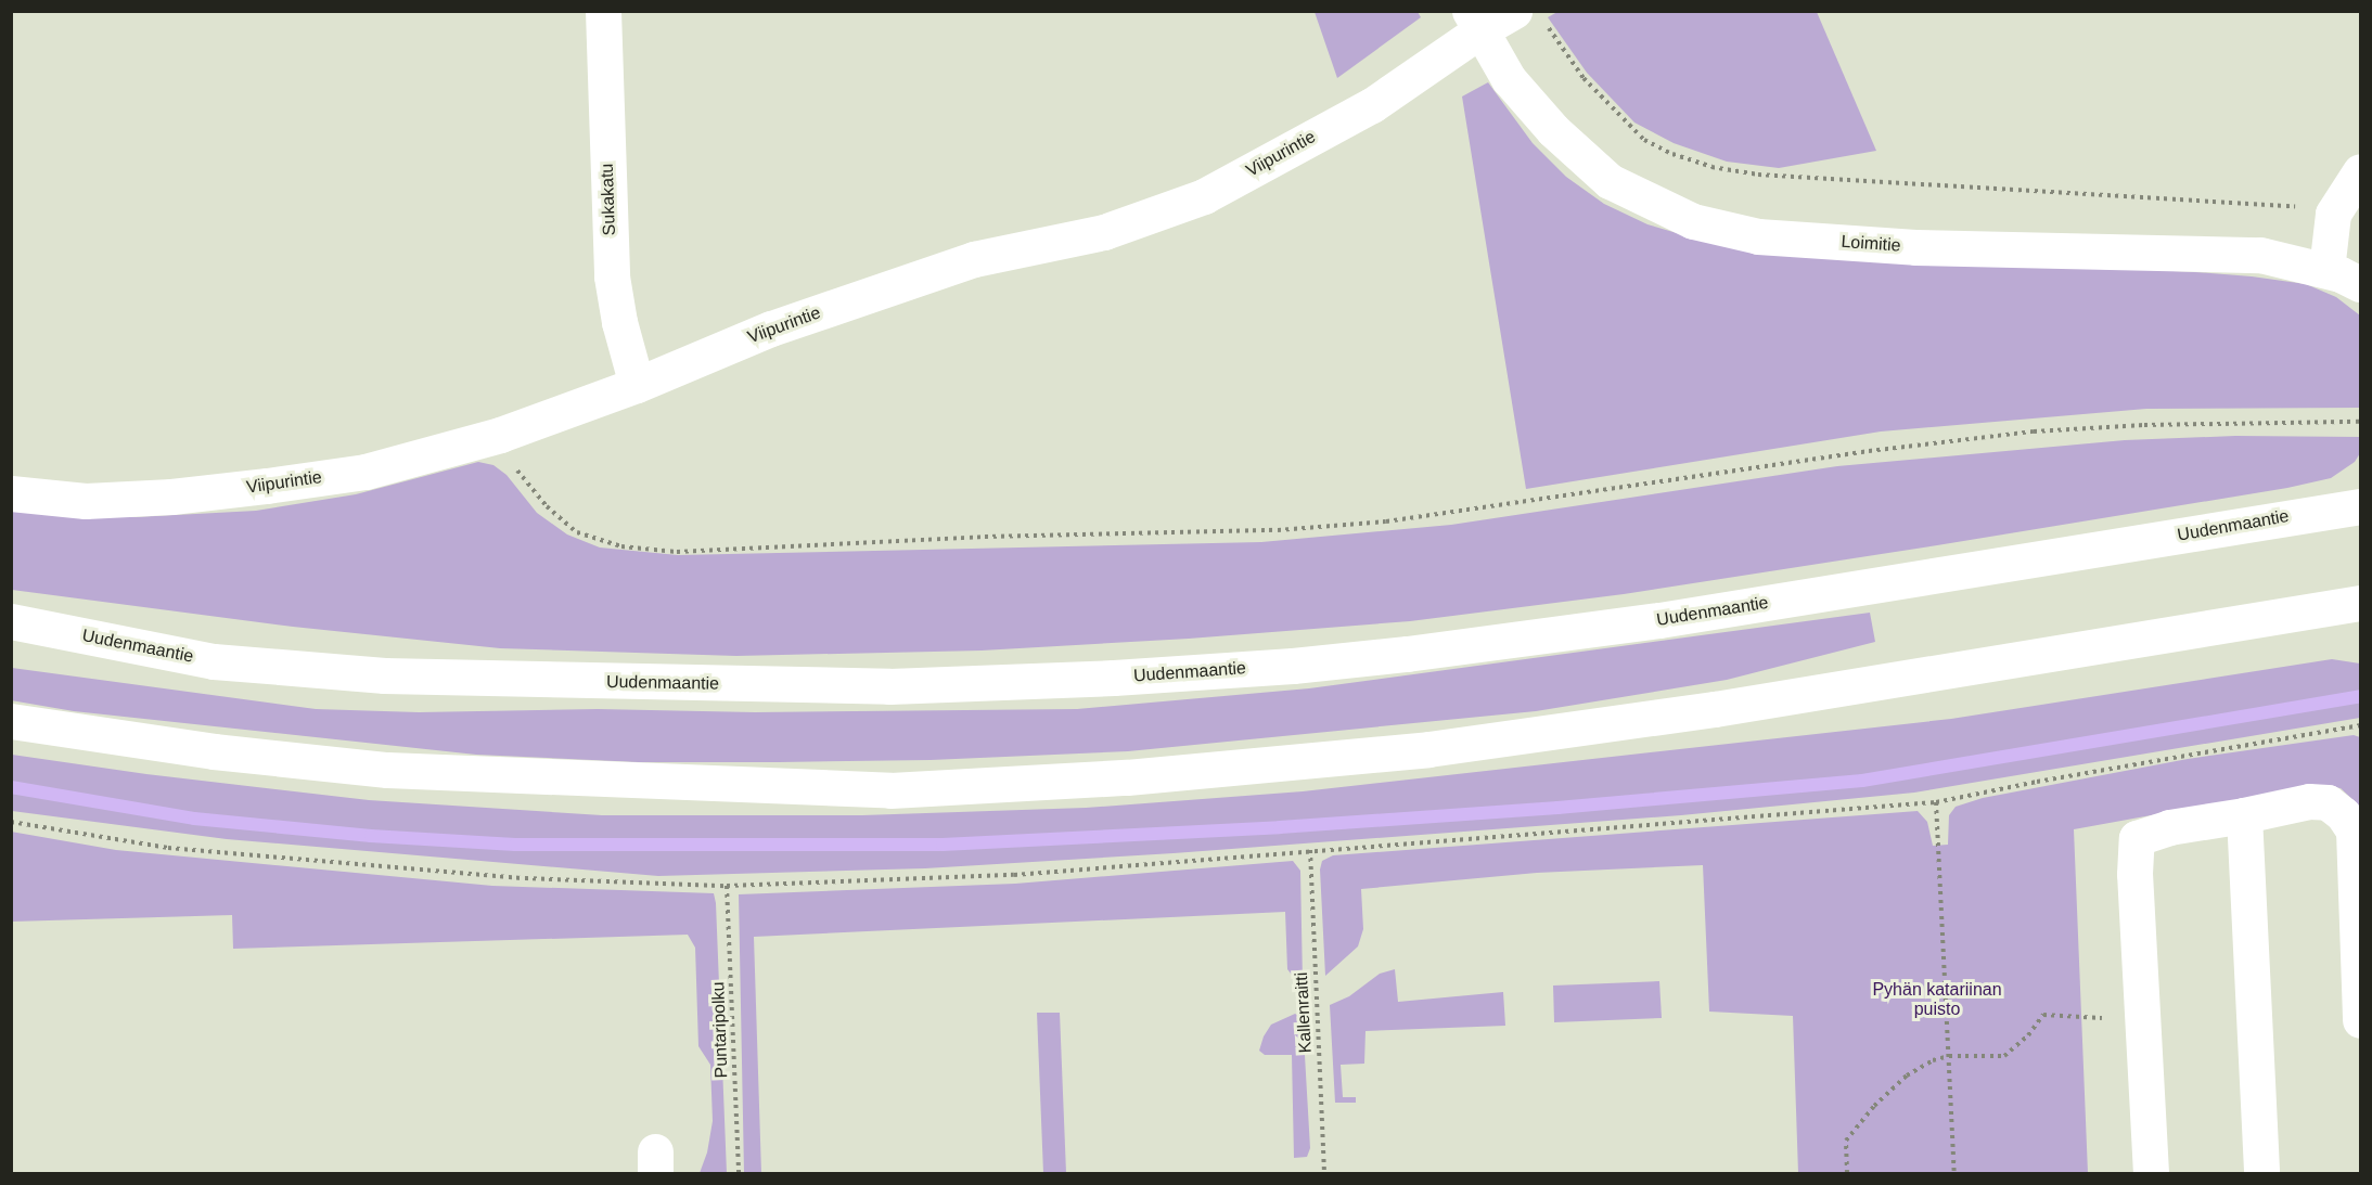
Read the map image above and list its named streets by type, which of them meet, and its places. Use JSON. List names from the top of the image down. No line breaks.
{"streets":{"main road":["Viipurintie","Sukakatu","Loimitie","Uudenmaantie"],"path":["Kallenraitti","Puntaripolku"]},"crossings":[["Viipurintie","Sukakatu"],["Viipurintie","Loimitie"]],"parks":["Pyhän katariinan puisto"]}
